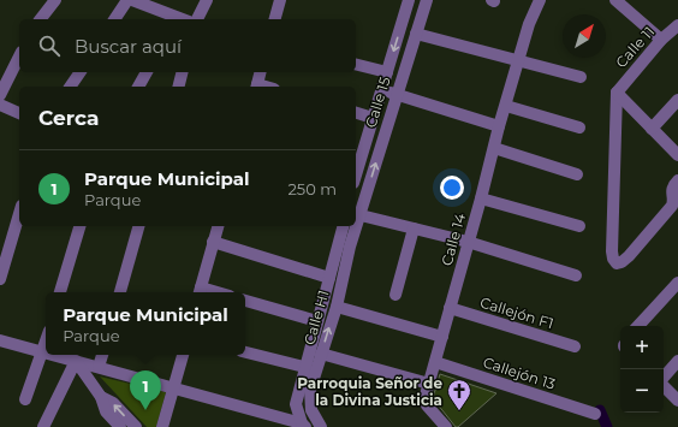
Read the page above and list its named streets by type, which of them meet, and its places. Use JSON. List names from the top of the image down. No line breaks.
{"streets":{"street":["Calle 11","Calle 15","Calle 14","Callejón F1","Calle H1","Callejón 13"]},"crossings":[["Calle 14","Callejón F1"],["Calle 14","Callejón 13"]],"places":{"church":["Parroquia Señor de la Divina Justicia"]},"north":"top right","page":{"search":"Buscar aquí","heading":"Cerca","list":[{"mark":"1","name":"Parque Municipal","note":"Parque","value":"250 m"}],"popup":["Parque Municipal","Parque"],"map_buttons":["+","−"],"pins":"1"}}
